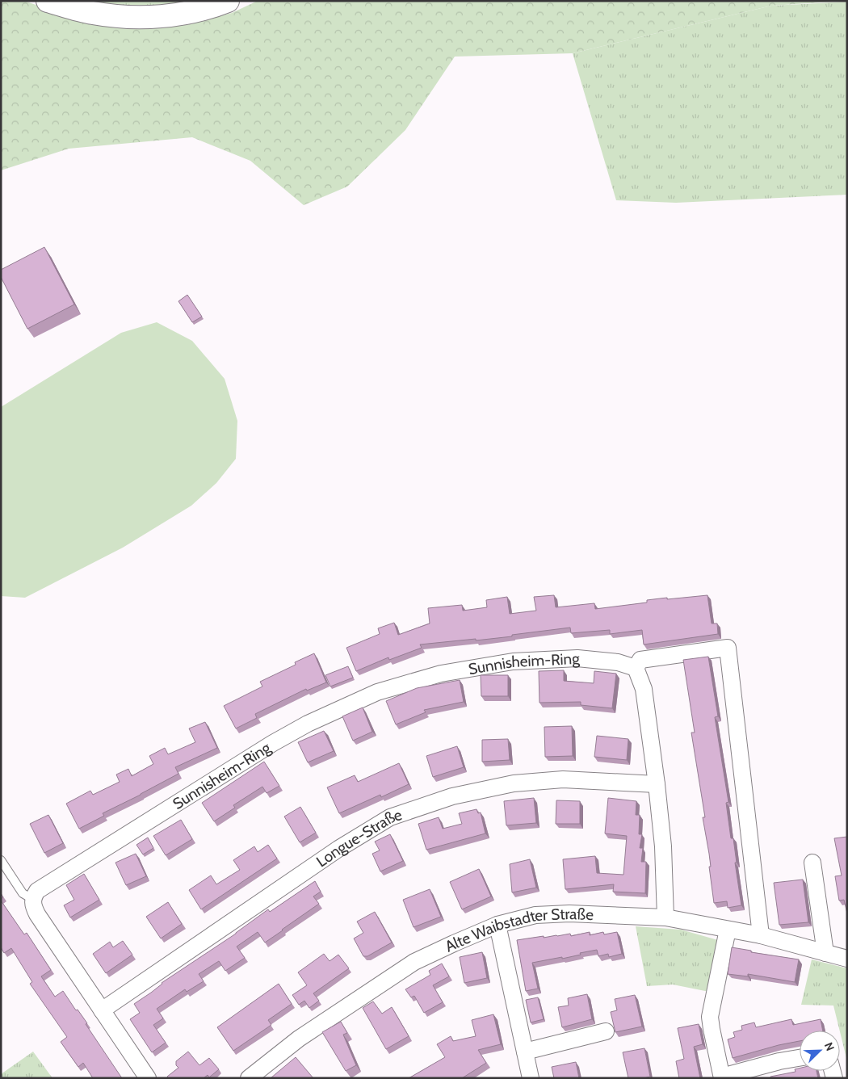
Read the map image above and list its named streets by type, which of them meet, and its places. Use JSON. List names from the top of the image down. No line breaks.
{"streets":{"street":["Sunnisheim-Ring","Longue-Straße","Alte Waibstadter Straße"]},"north":"top right"}
